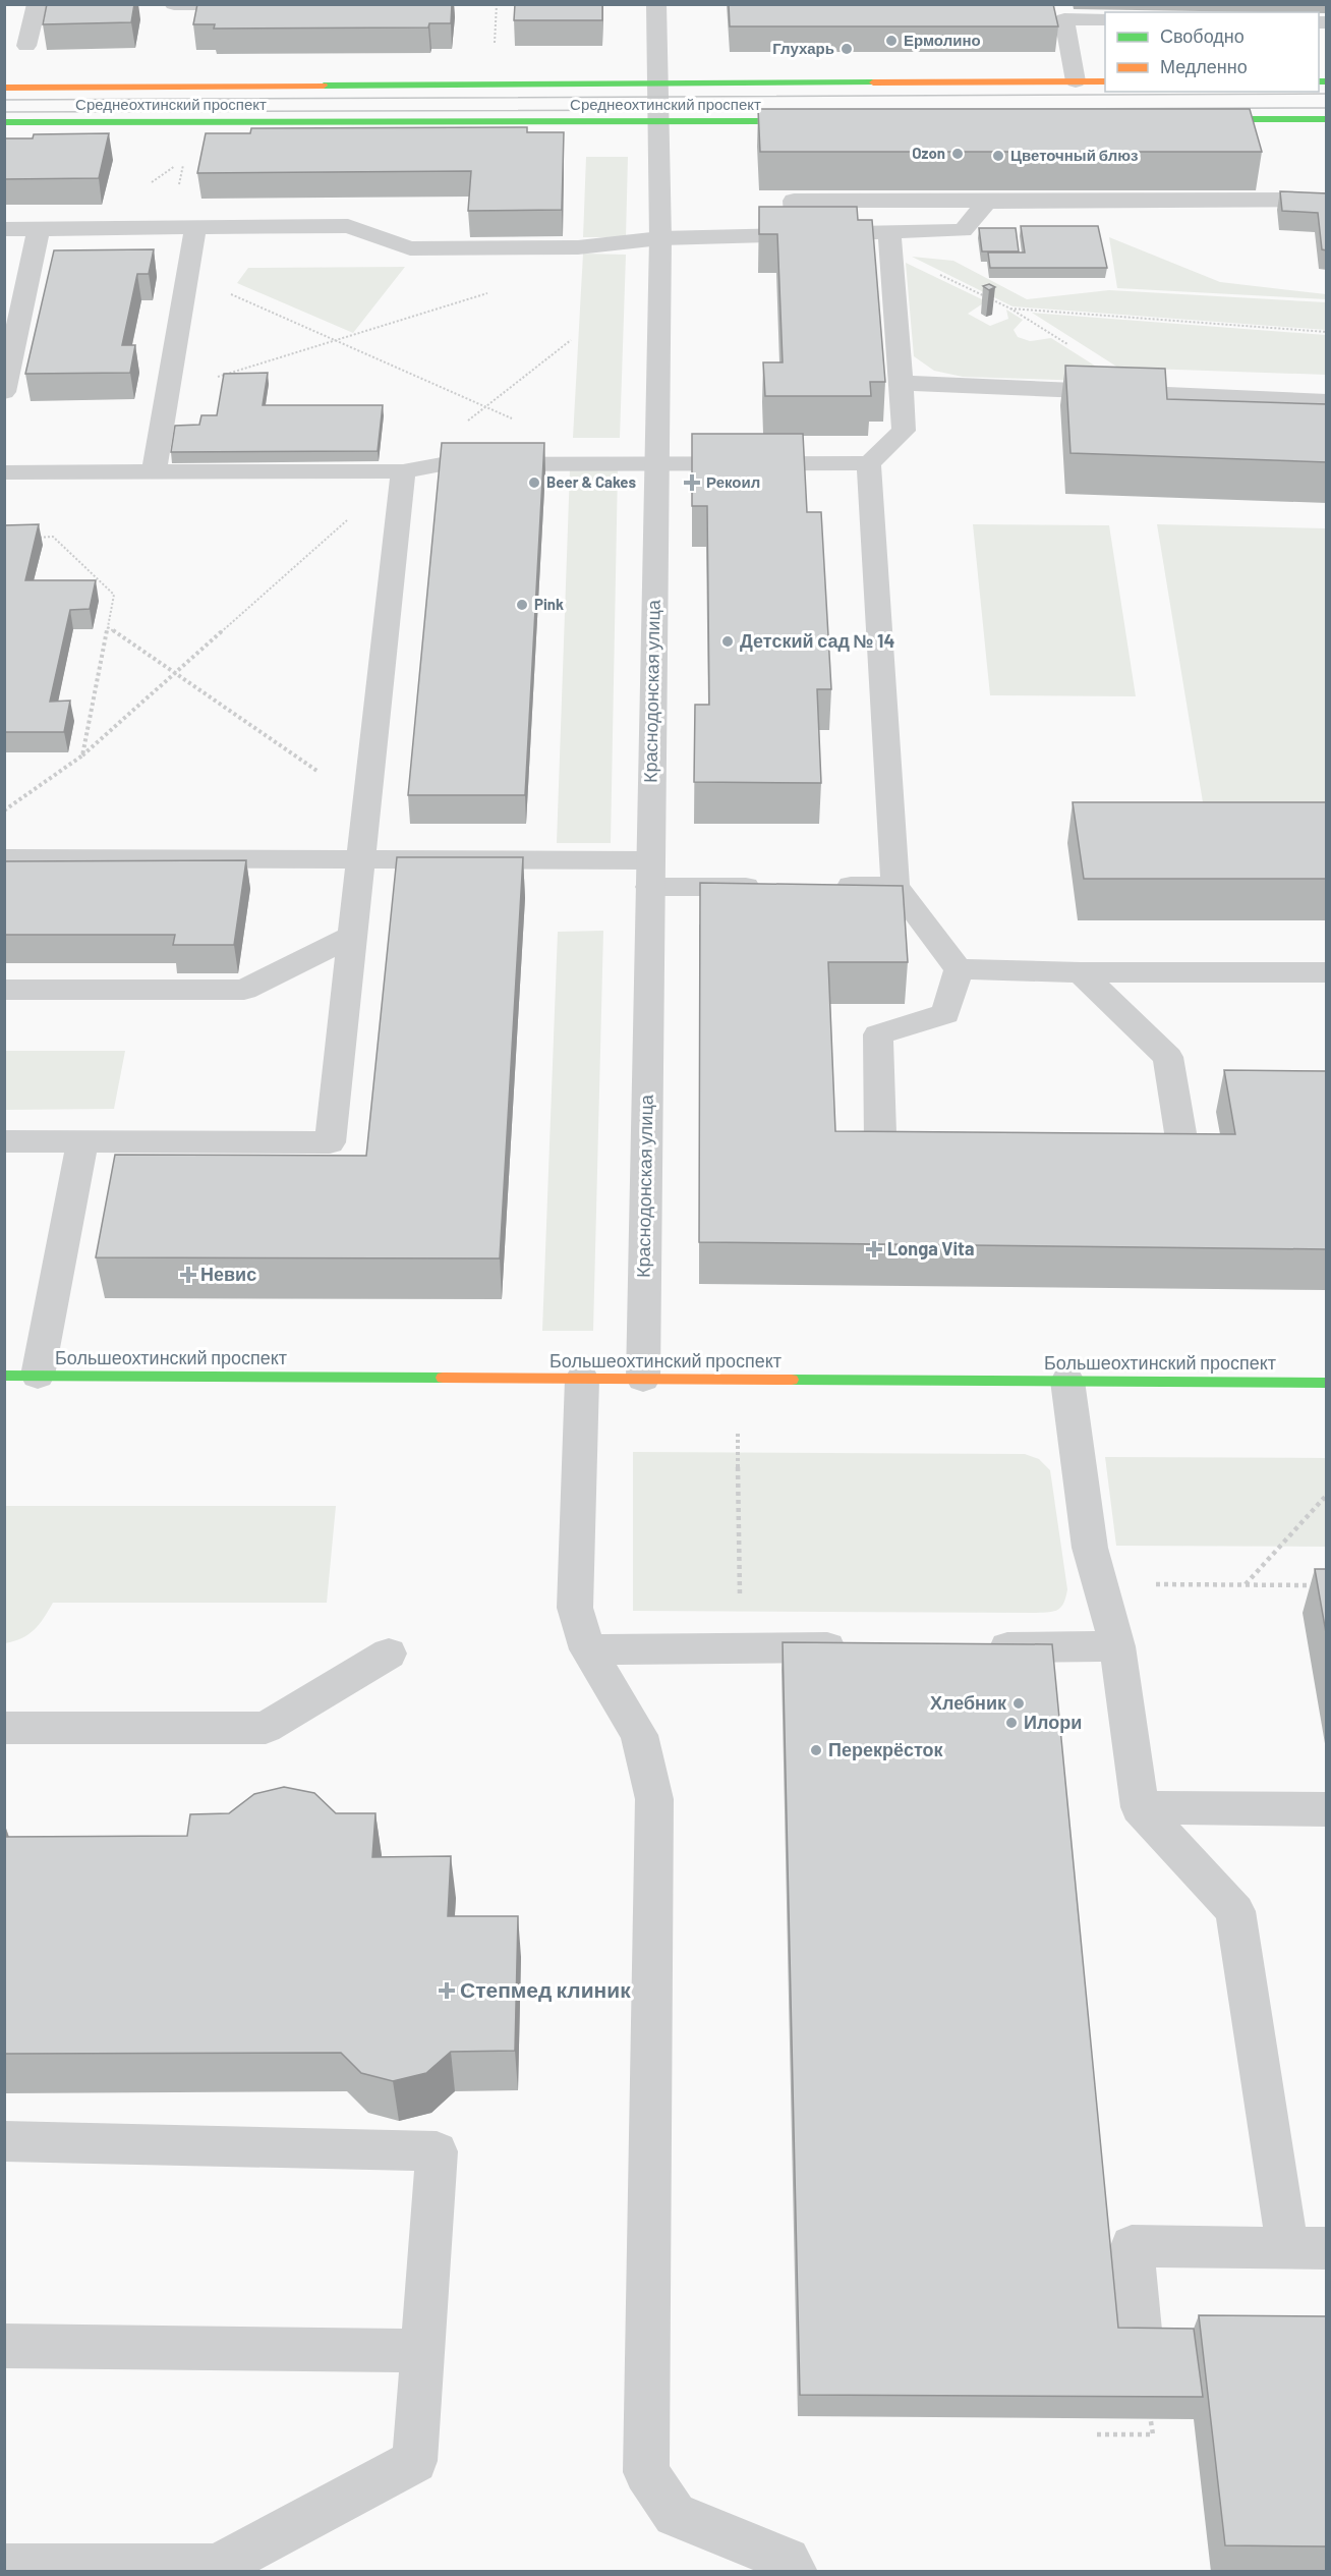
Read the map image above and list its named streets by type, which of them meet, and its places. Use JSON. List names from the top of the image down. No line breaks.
{"streets":{"main road":["Среднеохтинский проспект","Большеохтинский проспект"],"street":["Краснодонская улица"]},"crossings":[["Среднеохтинский проспект","Краснодонская улица"],["Краснодонская улица","Большеохтинский проспект"]],"places":{"other":["Ермолино","Глухарь","Ozon","Цветочный блюз","Beer & Cakes","Pink","Детский сад № 14","Хлебник","Илори","Перекрёсток"],"health":["Рекоил","Longa Vita","Невис","Степмед клиник"]},"legend":["Свободно","Медленно"]}
